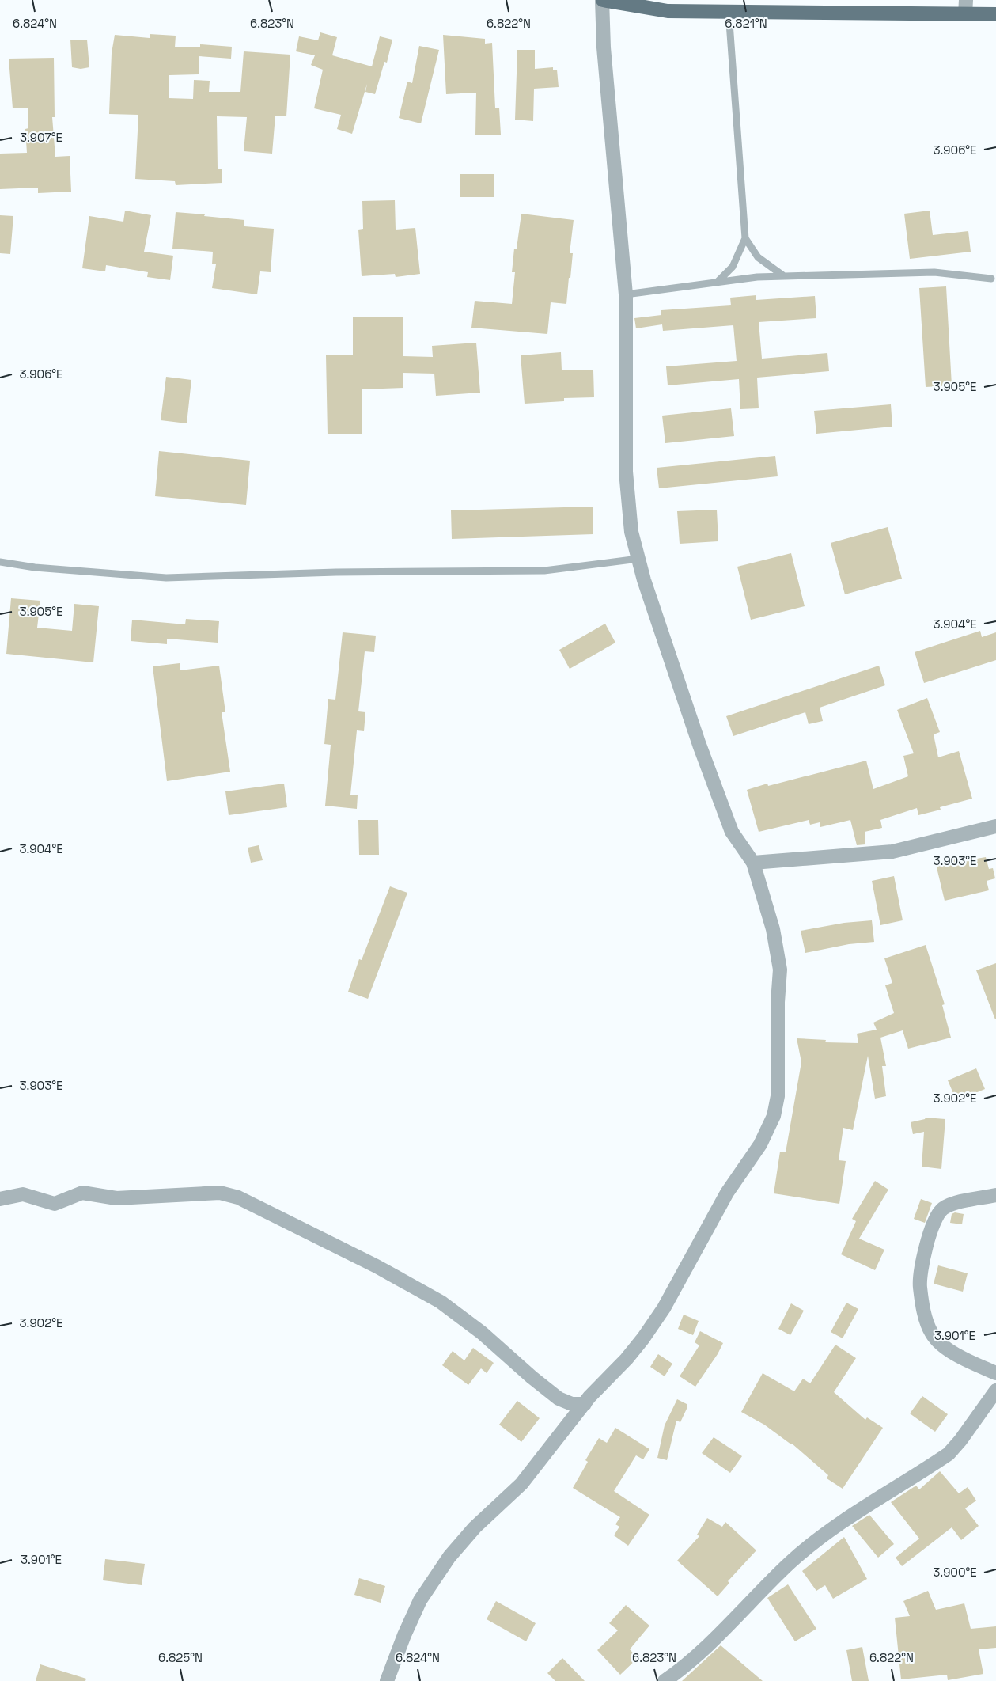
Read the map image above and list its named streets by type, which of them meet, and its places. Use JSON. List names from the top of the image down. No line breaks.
{"coordinates":["6.824°N","6.823°N","6.822°N","6.821°N","3.907°E","3.906°E","3.905°E","3.904°E","3.903°E","3.902°E","3.901°E","3.900°E","6.825°N"]}
